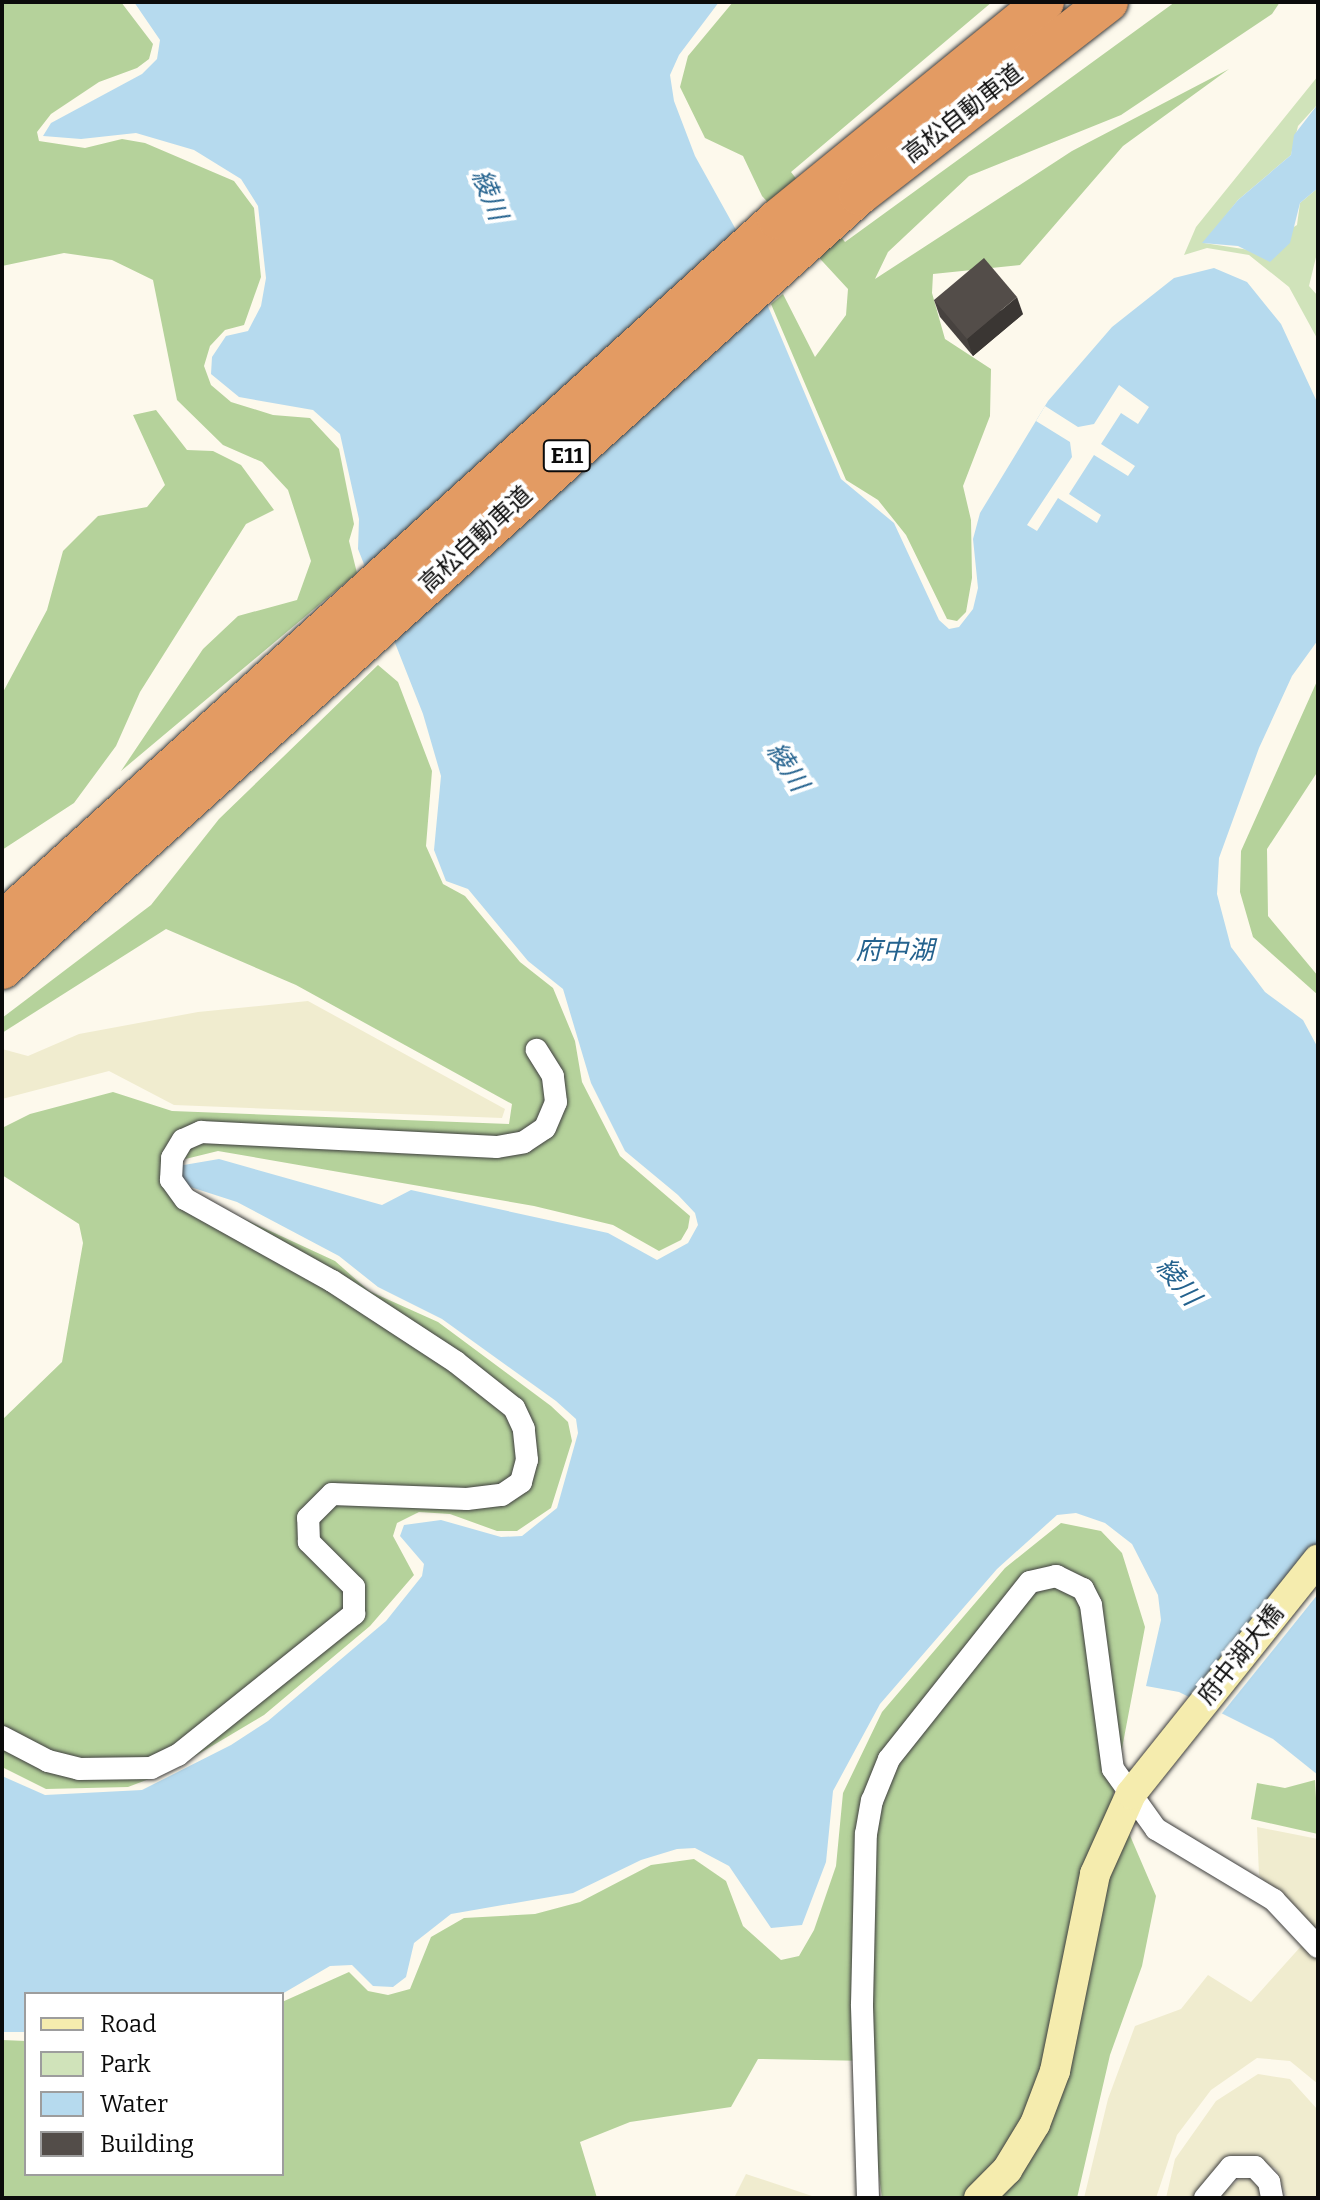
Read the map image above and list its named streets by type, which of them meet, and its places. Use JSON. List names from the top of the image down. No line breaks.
{"streets":{"highway":["高松自動車道","E11"],"street":["府中湖大橋"]},"water":["綾川","府中湖"],"legend":["Road","Park","Water","Building"]}
